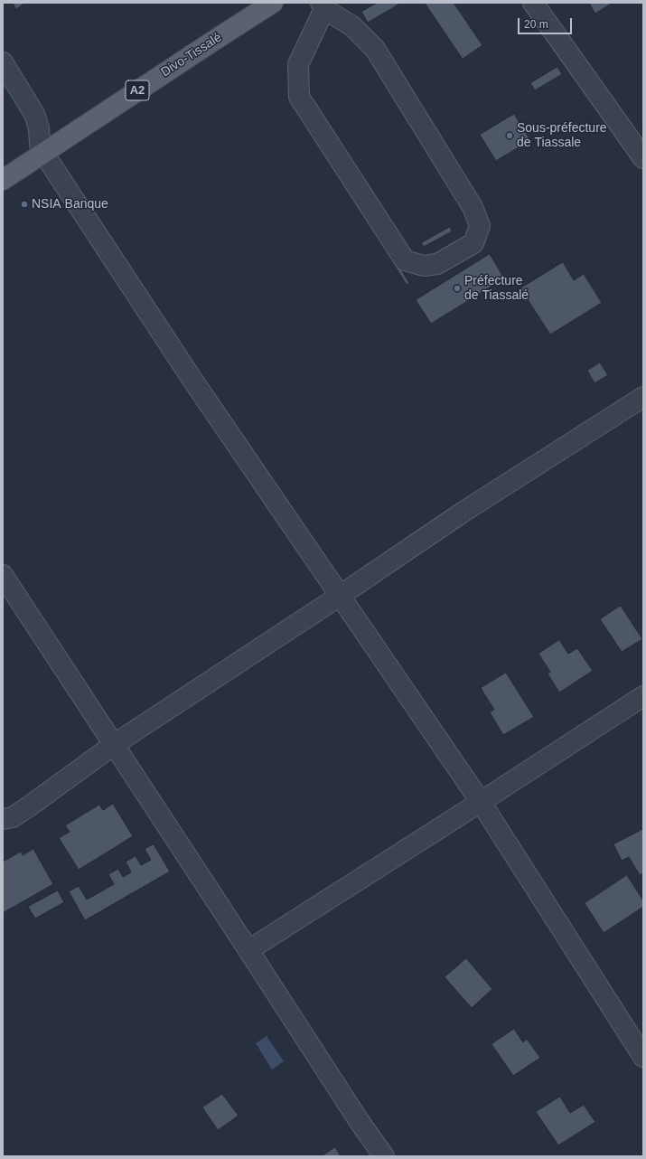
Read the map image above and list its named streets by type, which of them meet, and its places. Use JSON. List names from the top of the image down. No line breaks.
{"streets":{"main road":["Divo-Tissalé","A2"]},"places":["Sous-préfecture de Tiassale","NSIA Banque","Préfecture de Tiassalé"],"scale_bar":"20 m"}
